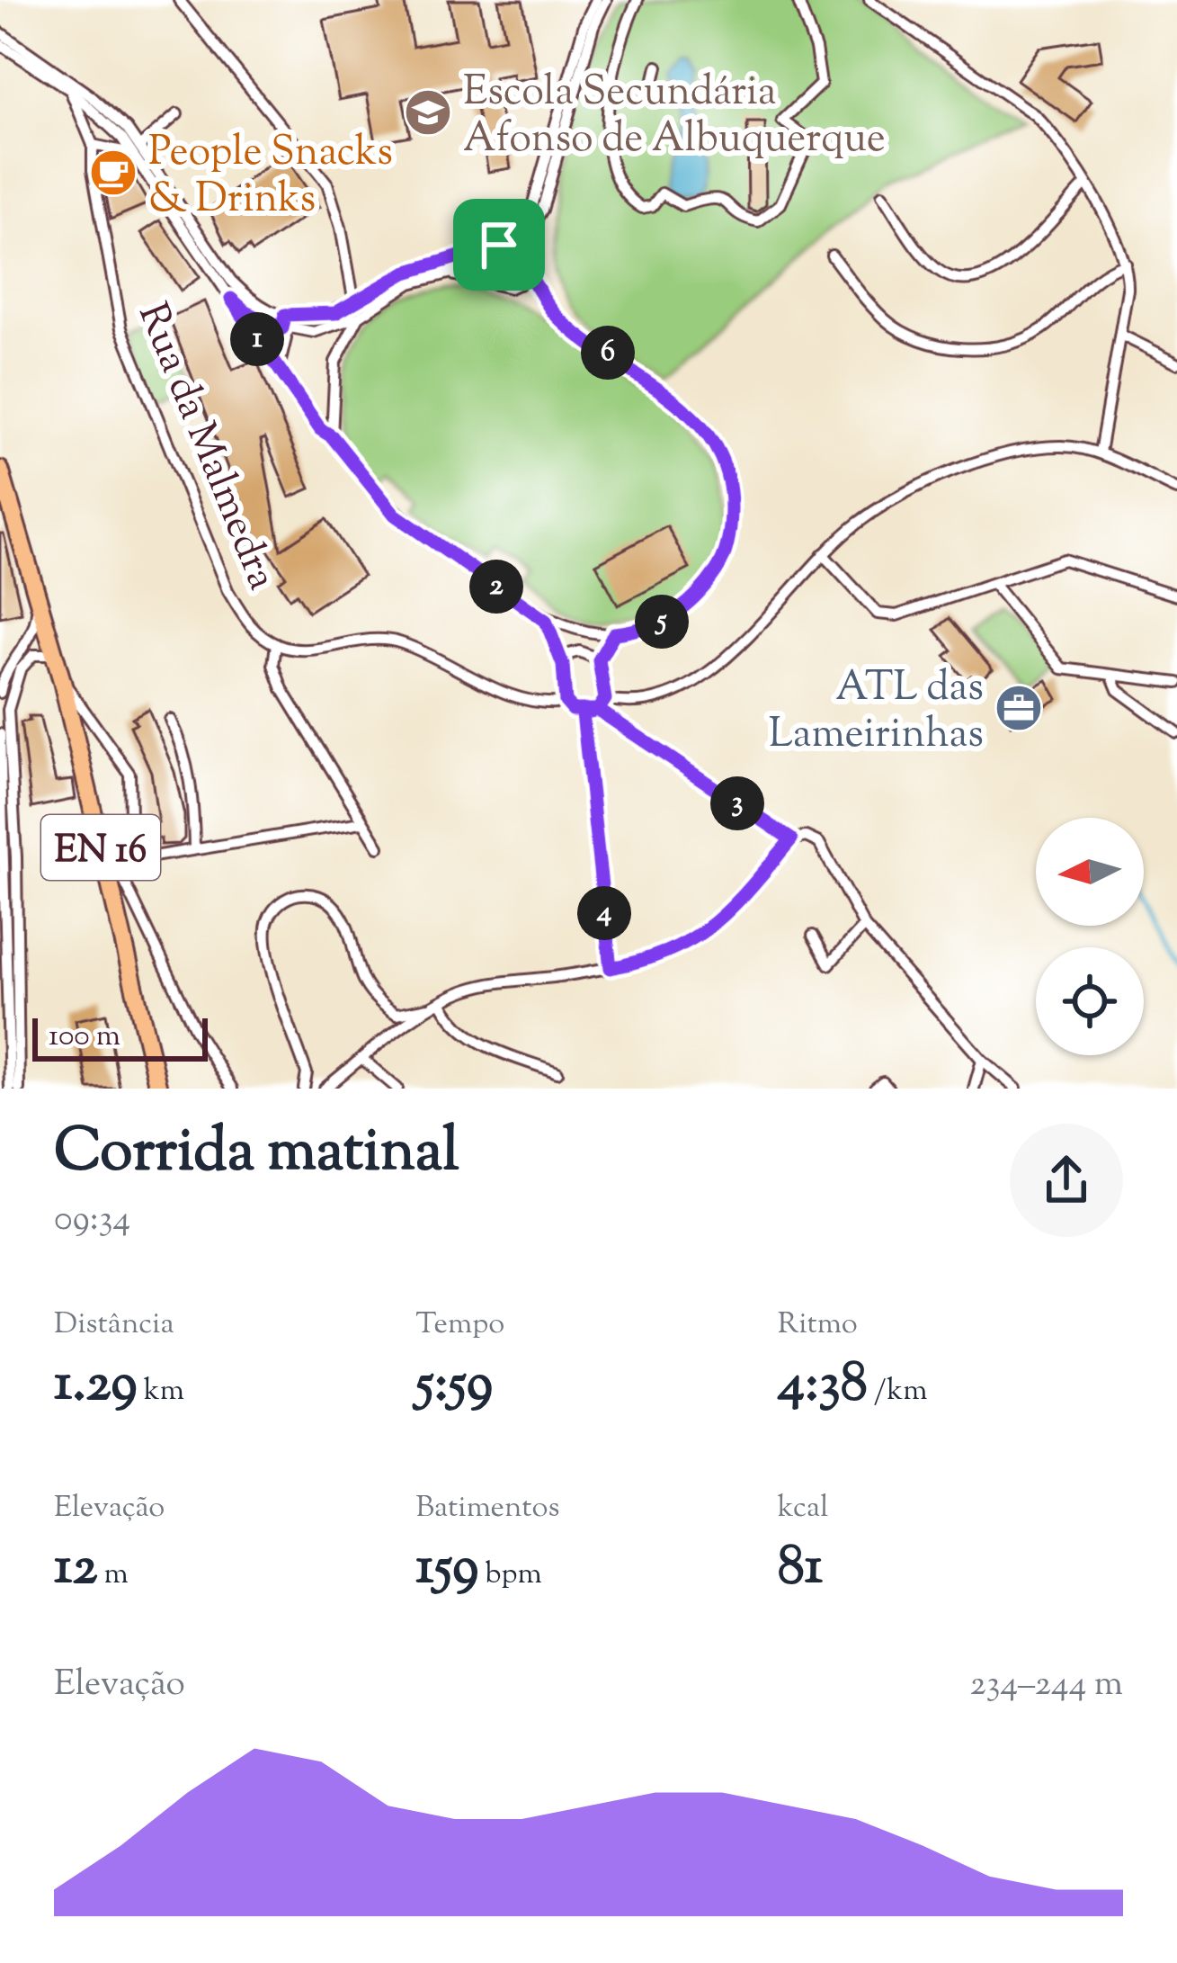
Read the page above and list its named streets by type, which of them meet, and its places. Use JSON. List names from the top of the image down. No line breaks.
{"streets":{"main road":["EN 16"],"street":["Rua da Malmedra"]},"places":{"school or university":["Escola Secundária Afonso de Albuquerque"],"cafe":["People Snacks & Drinks"],"office":["ATL das Lameirinhas"]},"scale_bar":"100 m","north":"left","page":{"pins":["1","6","2","5","3","4"],"scale":"100 m","heading":["Corrida matinal","09:34"],"stats":[["Distância","1.29 km"],["Tempo","5:59"],["Ritmo","4:38 /km"],["Elevação","12 m"],["Batimentos","159 bpm"],["kcal","81"]],"chart":["Elevação","234–244 m"]}}
